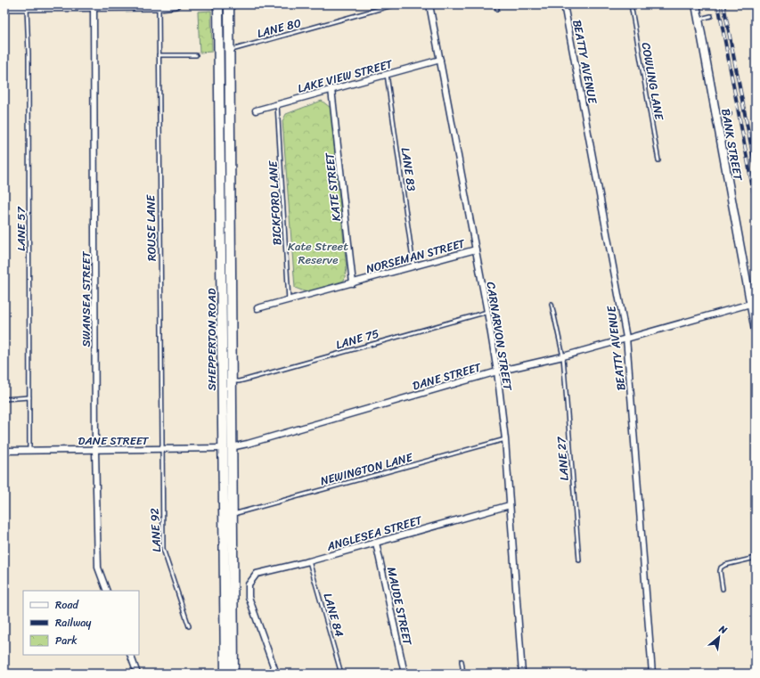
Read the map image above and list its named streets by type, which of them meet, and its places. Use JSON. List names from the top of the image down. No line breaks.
{"streets":{"highway":["SHEPPERTON ROAD"],"street":["BEATTY AVENUE","LAKE VIEW STREET","BANK STREET","KATE STREET","NORSEMAN STREET","SWANSEA STREET","CARNARVON STREET","DANE STREET","ANGLESEA STREET","MAUDE STREET"],"lane":["LANE 80","COWLING LANE","LANE 83","BICKFORD LANE","ROUSE LANE","LANE 57","LANE 75","LANE 27","NEWINGTON LANE","LANE 92","LANE 84"]},"crossings":[["LANE 80","SHEPPERTON ROAD"],["BEATTY AVENUE","DANE STREET"],["LAKE VIEW STREET","LANE 83"],["LAKE VIEW STREET","KATE STREET"],["LAKE VIEW STREET","BICKFORD LANE"],["LAKE VIEW STREET","CARNARVON STREET"],["BANK STREET","DANE STREET"],["LANE 83","NORSEMAN STREET"],["KATE STREET","NORSEMAN STREET"],["BICKFORD LANE","NORSEMAN STREET"],["ROUSE LANE","DANE STREET"],["ROUSE LANE","LANE 92"],["LANE 57","DANE STREET"],["NORSEMAN STREET","CARNARVON STREET"],["SWANSEA STREET","DANE STREET"],["CARNARVON STREET","LANE 75"],["CARNARVON STREET","DANE STREET"],["CARNARVON STREET","NEWINGTON LANE"],["CARNARVON STREET","ANGLESEA STREET"],["LANE 75","SHEPPERTON ROAD"],["SHEPPERTON ROAD","DANE STREET"],["SHEPPERTON ROAD","NEWINGTON LANE"],["DANE STREET","LANE 27"],["DANE STREET","LANE 92"],["ANGLESEA STREET","MAUDE STREET"],["ANGLESEA STREET","LANE 84"]],"parks":["Kate Street Reserve"],"legend":["Road","Railway","Park"],"north":"top right"}
